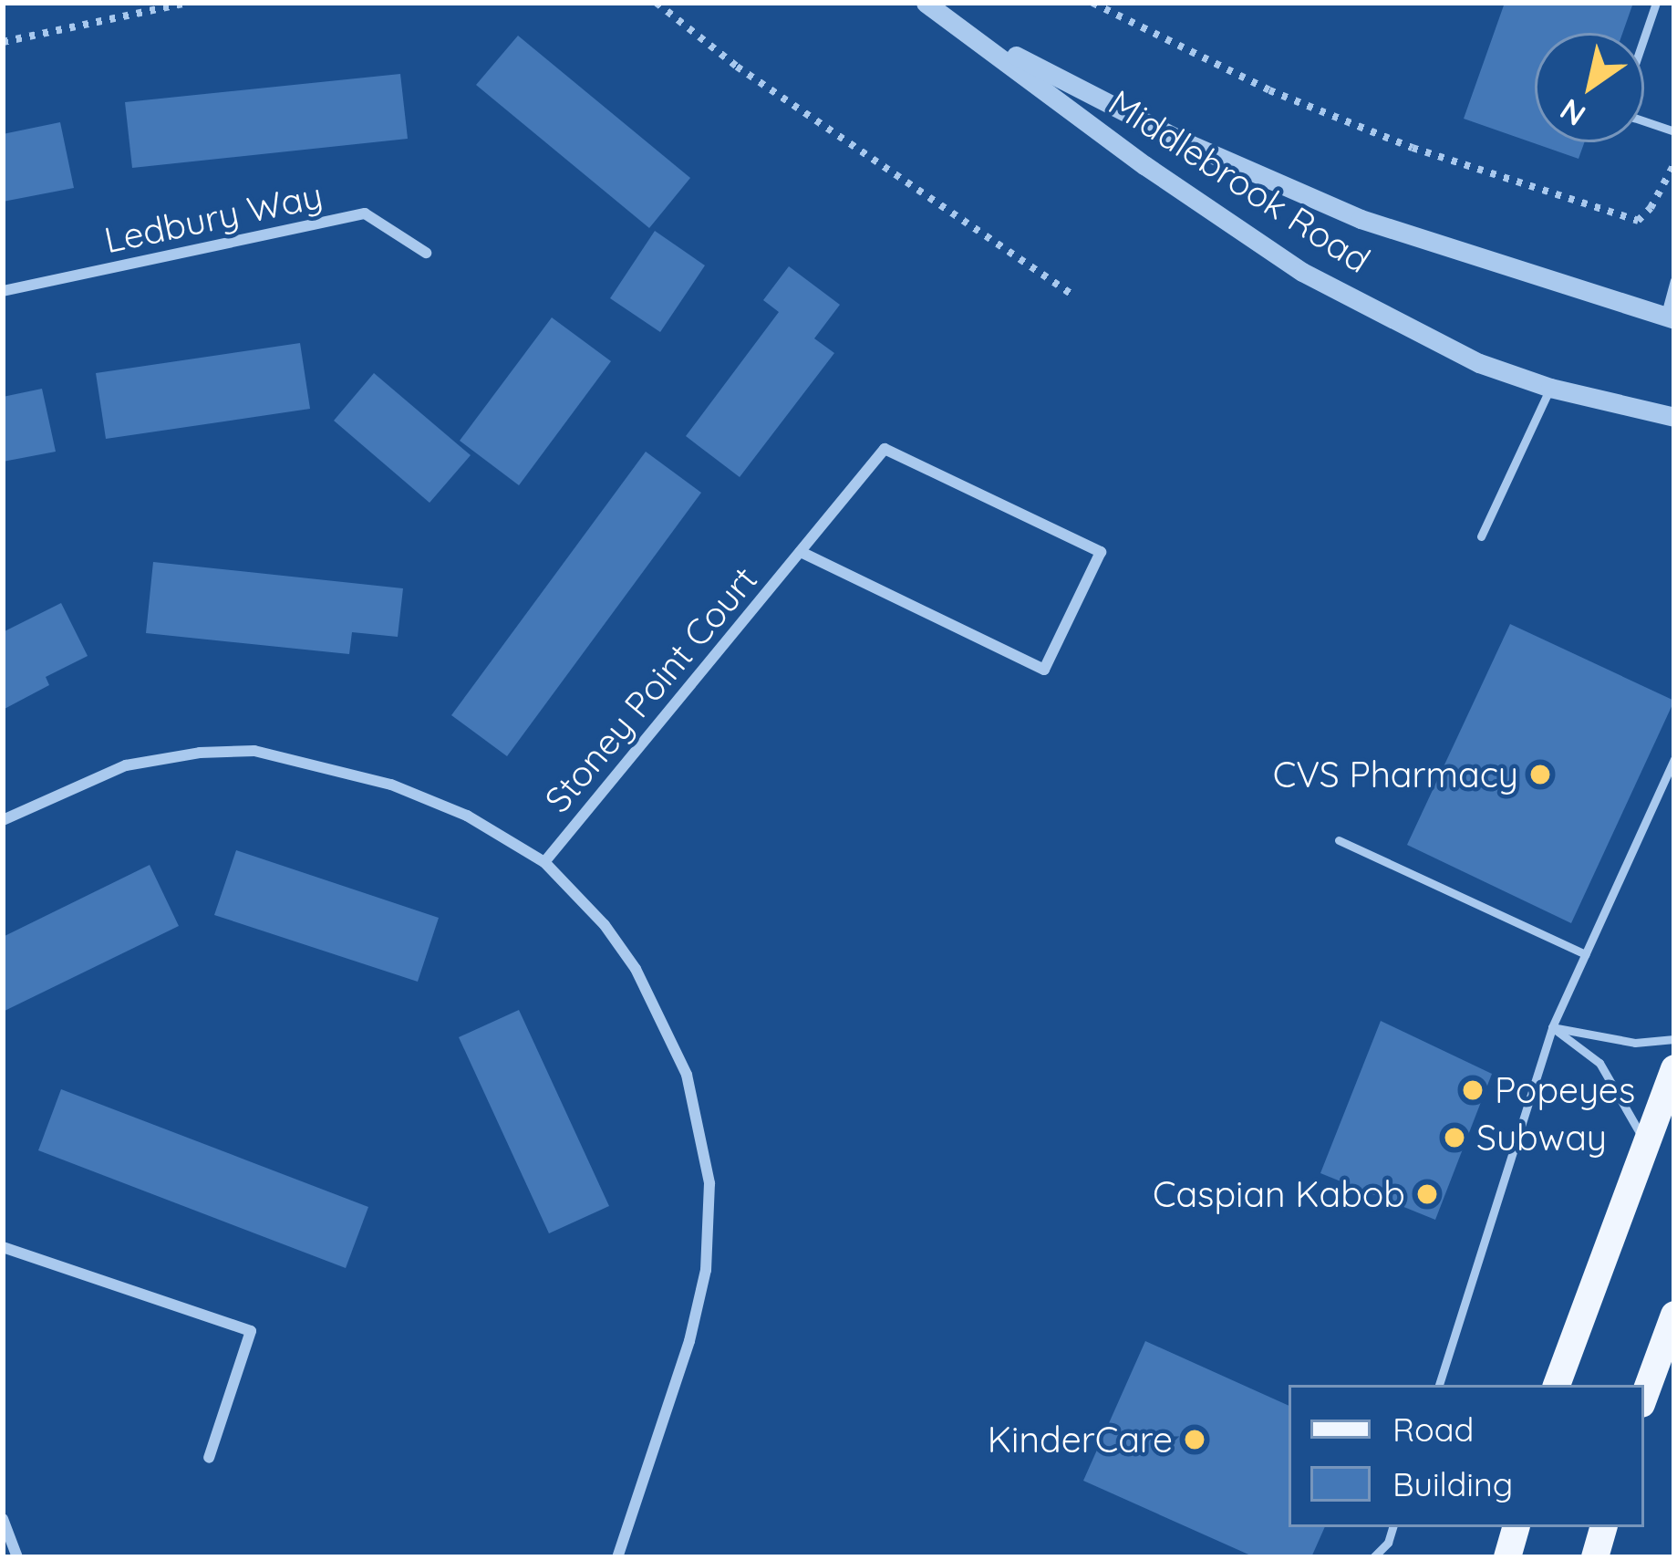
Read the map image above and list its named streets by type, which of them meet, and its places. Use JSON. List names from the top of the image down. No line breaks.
{"streets":{"street":["Middlebrook Road","Ledbury Way","Stoney Point Court"]},"places":["CVS Pharmacy","Popeyes","Subway","Caspian Kabob","KinderCare"],"legend":["Road","Building"],"north":"bottom left"}
